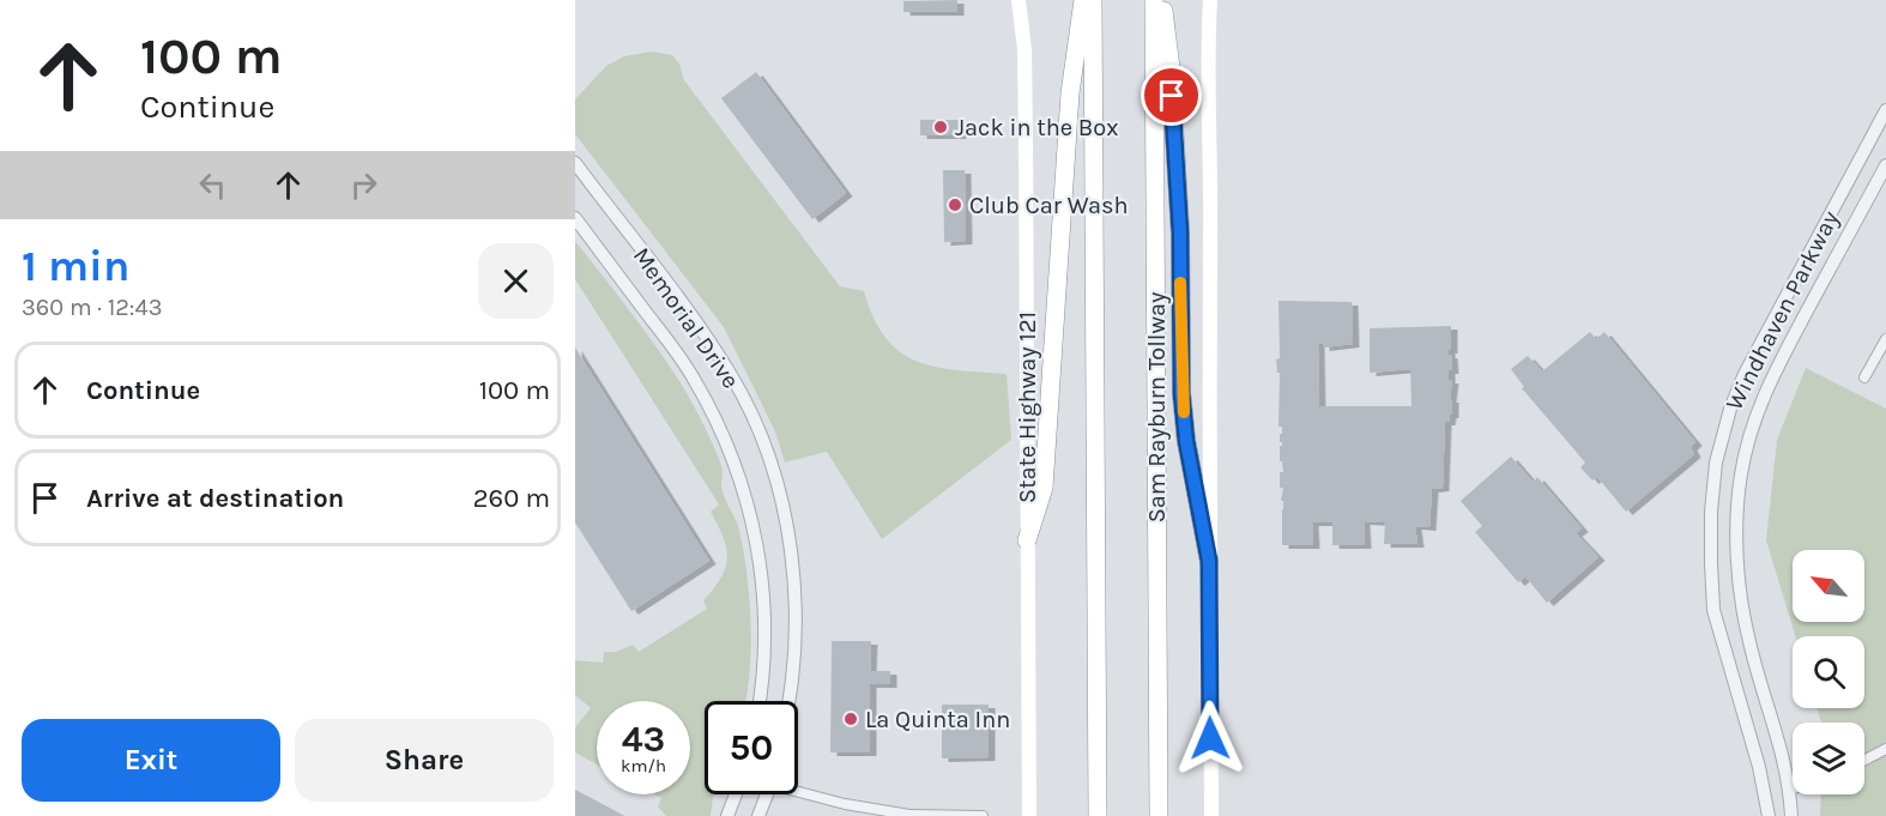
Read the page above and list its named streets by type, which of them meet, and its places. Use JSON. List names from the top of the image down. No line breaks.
{"streets":{"highway":["Sam Rayburn Tollway"],"main road":["State Highway 121"],"street":["Windhaven Parkway","Memorial Drive"]},"places":["Jack in the Box","Club Car Wash","La Quinta Inn"],"north":"top left","page":{"turn":["100 m","Continue"],"heading":["1 min","360 m · 12:43"],"list":[{"name":"Continue","value":"100 m"},{"name":"Arrive at destination","value":"260 m"}],"speed":"43 km/h","limit":"50","buttons":["Exit","Share"]}}
